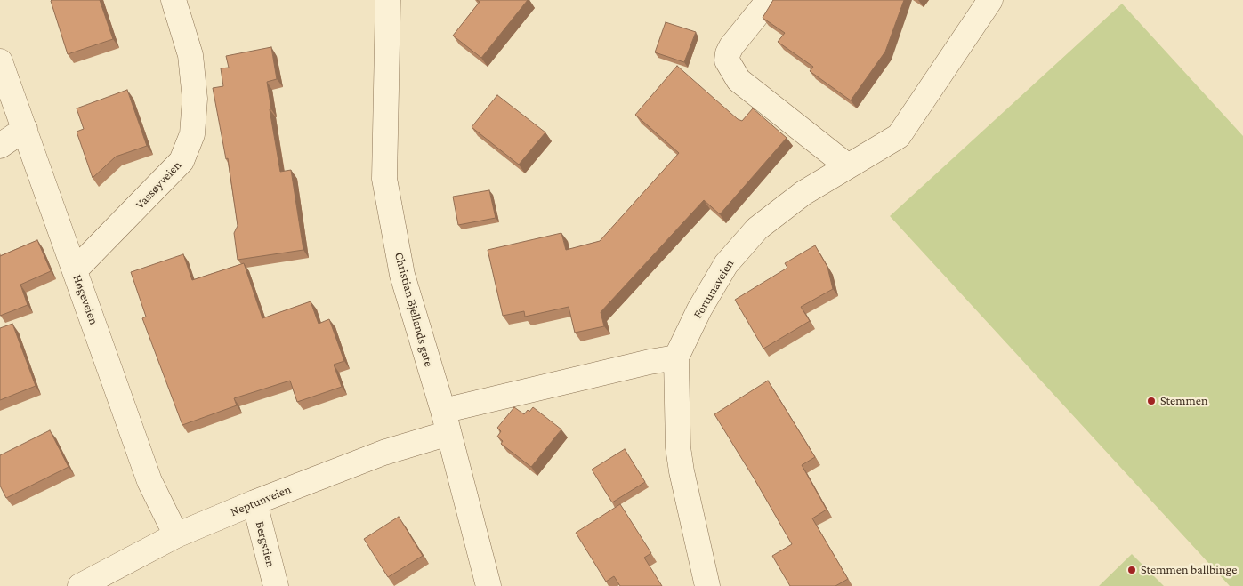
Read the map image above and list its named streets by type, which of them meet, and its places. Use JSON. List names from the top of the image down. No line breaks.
{"streets":{"street":["Vassøyveien","Fortunaveien","Høgeveien","Christian Bjellands gate","Neptunveien","Bergstien"]},"crossings":[["Vassøyveien","Høgeveien"],["Høgeveien","Neptunveien"],["Christian Bjellands gate","Neptunveien"],["Neptunveien","Bergstien"]],"places":["Stemmen","Stemmen ballbinge"]}
